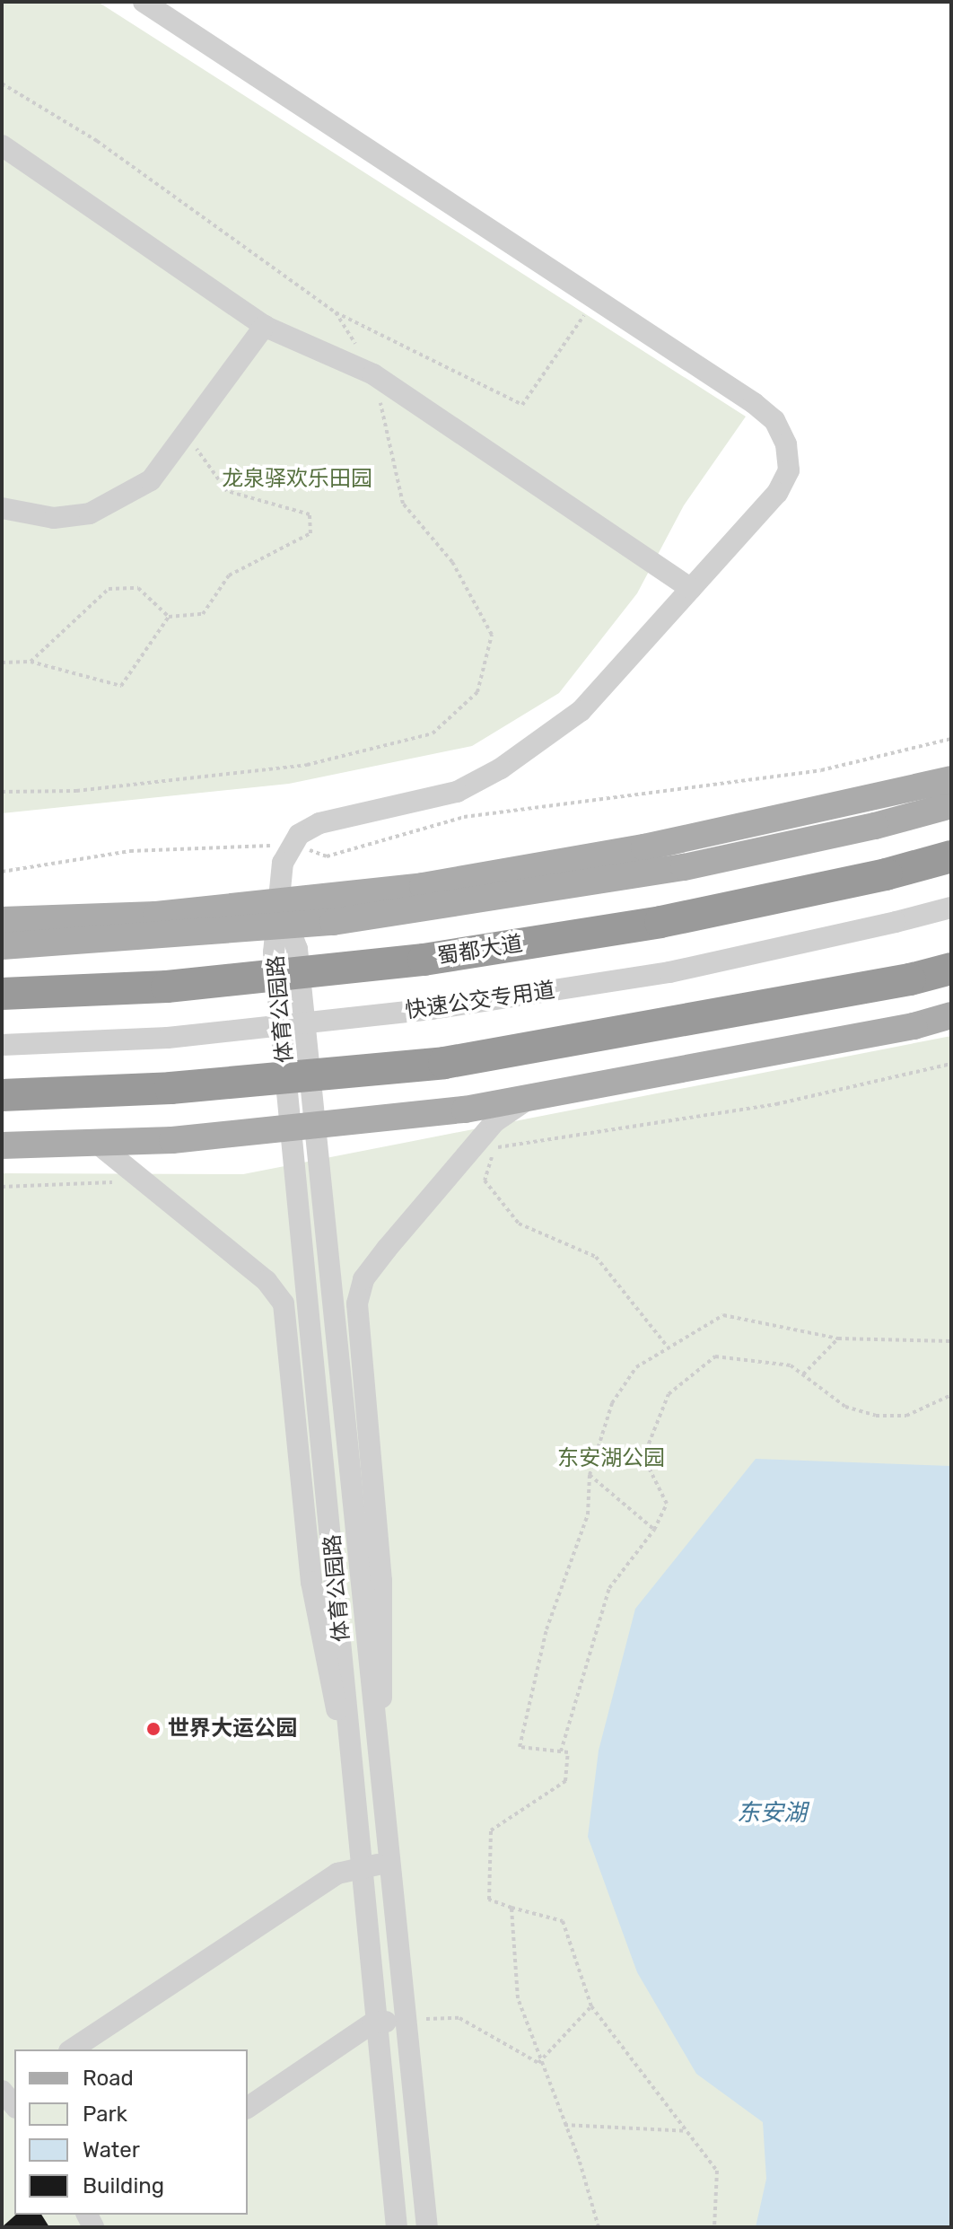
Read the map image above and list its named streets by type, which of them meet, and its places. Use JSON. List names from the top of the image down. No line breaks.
{"streets":{"highway":["蜀都大道"],"street":["快速公交专用道","体育公园路"]},"water":["东安湖"],"parks":["龙泉驿欢乐田园","东安湖公园"],"places":["世界大运公园"],"legend":["Road","Park","Water","Building"]}
